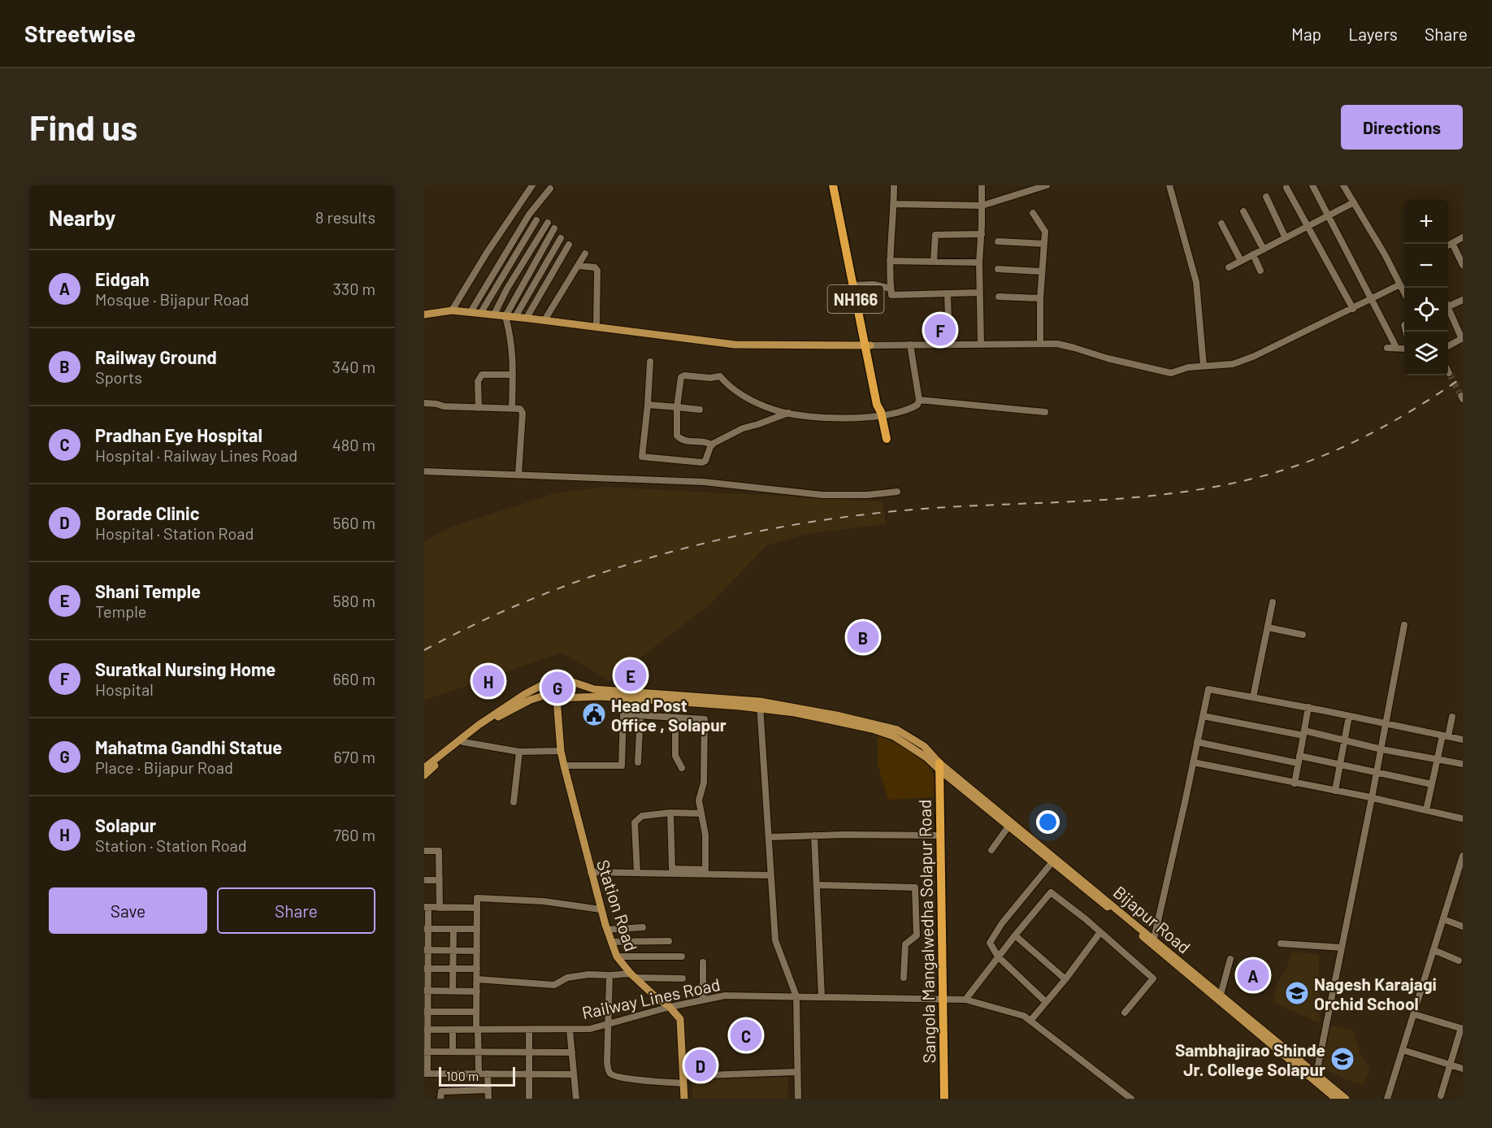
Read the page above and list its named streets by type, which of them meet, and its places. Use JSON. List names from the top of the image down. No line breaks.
{"streets":{"highway":["NH166","Sangola Mangalwedha Solapur Road"],"main road":["Station Road","Bijapur Road"],"street":["Railway Lines Road"]},"crossings":[["Station Road","Railway Lines Road"],["Bijapur Road","Sangola Mangalwedha Solapur Road"],["Sangola Mangalwedha Solapur Road","Railway Lines Road"]],"places":{"public building":["Head Post Office , Solapur"],"school or university":["Nagesh Karajagi Orchid School","Sambhajirao Shinde Jr. College Solapur"]},"scale_bar":"100 m","page":{"header":"Streetwise","nav":["Map","Layers","Share"],"buttons":["Directions",["Save","Share"]],"title":"Find us","heading":["Nearby","8 results"],"map_buttons":["+","−"],"list":[{"mark":"A","name":"Eidgah","note":"Mosque · Bijapur Road","value":"330 m"},{"mark":"B","name":"Railway Ground","note":"Sports","value":"340 m"},{"mark":"C","name":"Pradhan Eye Hospital","note":"Hospital · Railway Lines Road","value":"480 m"},{"mark":"D","name":"Borade Clinic","note":"Hospital · Station Road","value":"560 m"},{"mark":"E","name":"Shani Temple","note":"Temple","value":"580 m"},{"mark":"F","name":"Suratkal Nursing Home","note":"Hospital","value":"660 m"},{"mark":"G","name":"Mahatma Gandhi Statue","note":"Place · Bijapur Road","value":"670 m"},{"mark":"H","name":"Solapur","note":"Station · Station Road","value":"760 m"}],"pins":["F","B","E","H","G","A","C","D"],"scale":"100 m"}}
